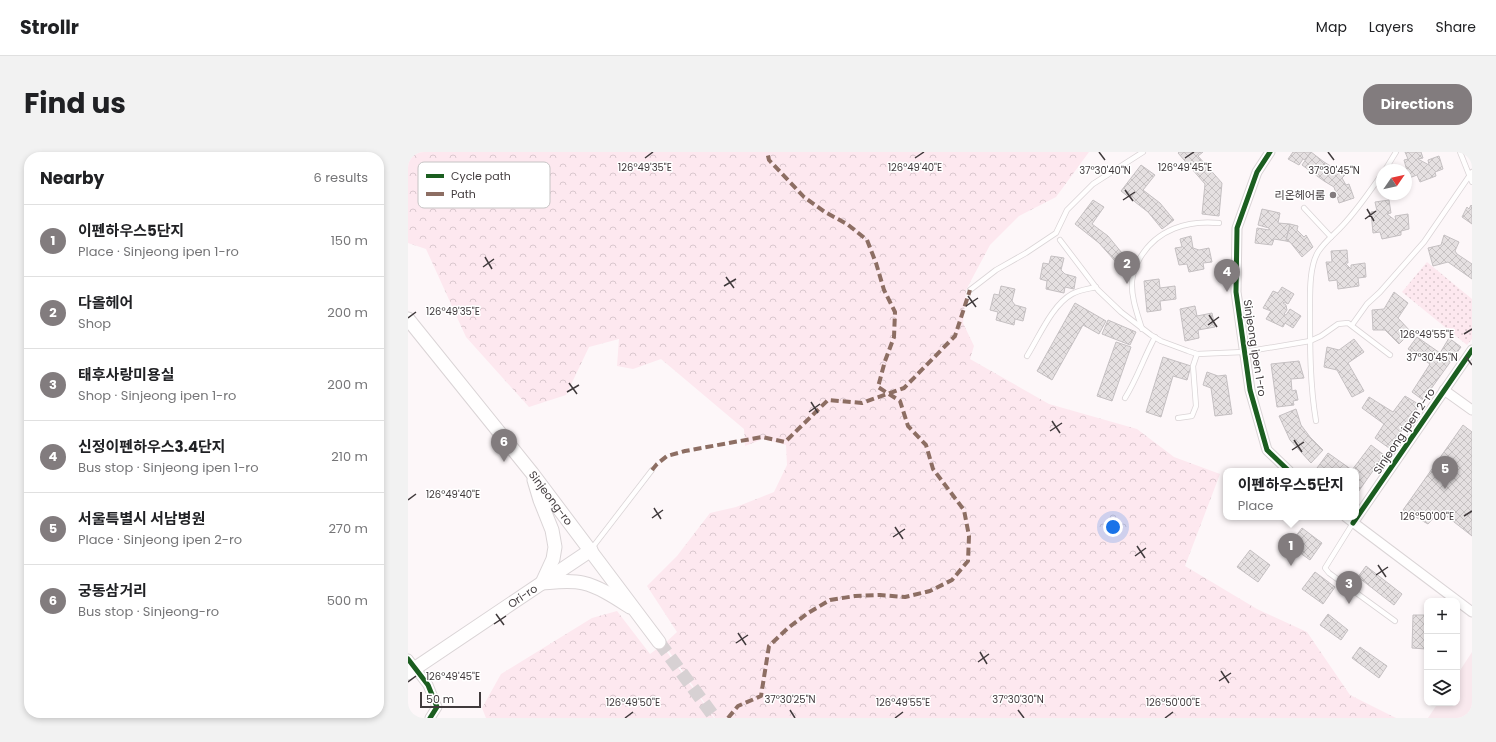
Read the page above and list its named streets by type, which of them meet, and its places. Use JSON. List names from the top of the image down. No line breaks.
{"streets":{"main road":["Sinjeong-ro","Ori-ro"],"street":["Sinjeong ipen 1-ro","Sinjeong ipen 2-ro"]},"crossings":[["Sinjeong-ro","Ori-ro"]],"places":["리온헤어룸"],"legend":["Cycle path","Path"],"scale_bar":"50 m","north":"top right","page":{"header":"Strollr","nav":["Map","Layers","Share"],"title":"Find us","buttons":"Directions","heading":["Nearby","6 results"],"list":[{"mark":"1","name":"이펜하우스5단지","note":"Place · Sinjeong ipen 1-ro","value":"150 m"},{"mark":"2","name":"다올헤어","note":"Shop","value":"200 m"},{"mark":"3","name":"태후사랑미용실","note":"Shop · Sinjeong ipen 1-ro","value":"200 m"},{"mark":"4","name":"신정이펜하우스3.4단지","note":"Bus stop · Sinjeong ipen 1-ro","value":"210 m"},{"mark":"5","name":"서울특별시 서남병원","note":"Place · Sinjeong ipen 2-ro","value":"270 m"},{"mark":"6","name":"궁동삼거리","note":"Bus stop · Sinjeong-ro","value":"500 m"}],"pins":["2","4","6","5","1","3"],"popup":["이펜하우스5단지","Place"],"map_buttons":["+","−"],"scale":"50 m"},"coordinates":["126°49'35\"E","126°49'40\"E","126°49'45\"E","37°30'40\"N","37°30'45\"N","126°49'55\"E","126°50'00\"E","37°30'25\"N","37°30'30\"N","126°49'50\"E"]}
